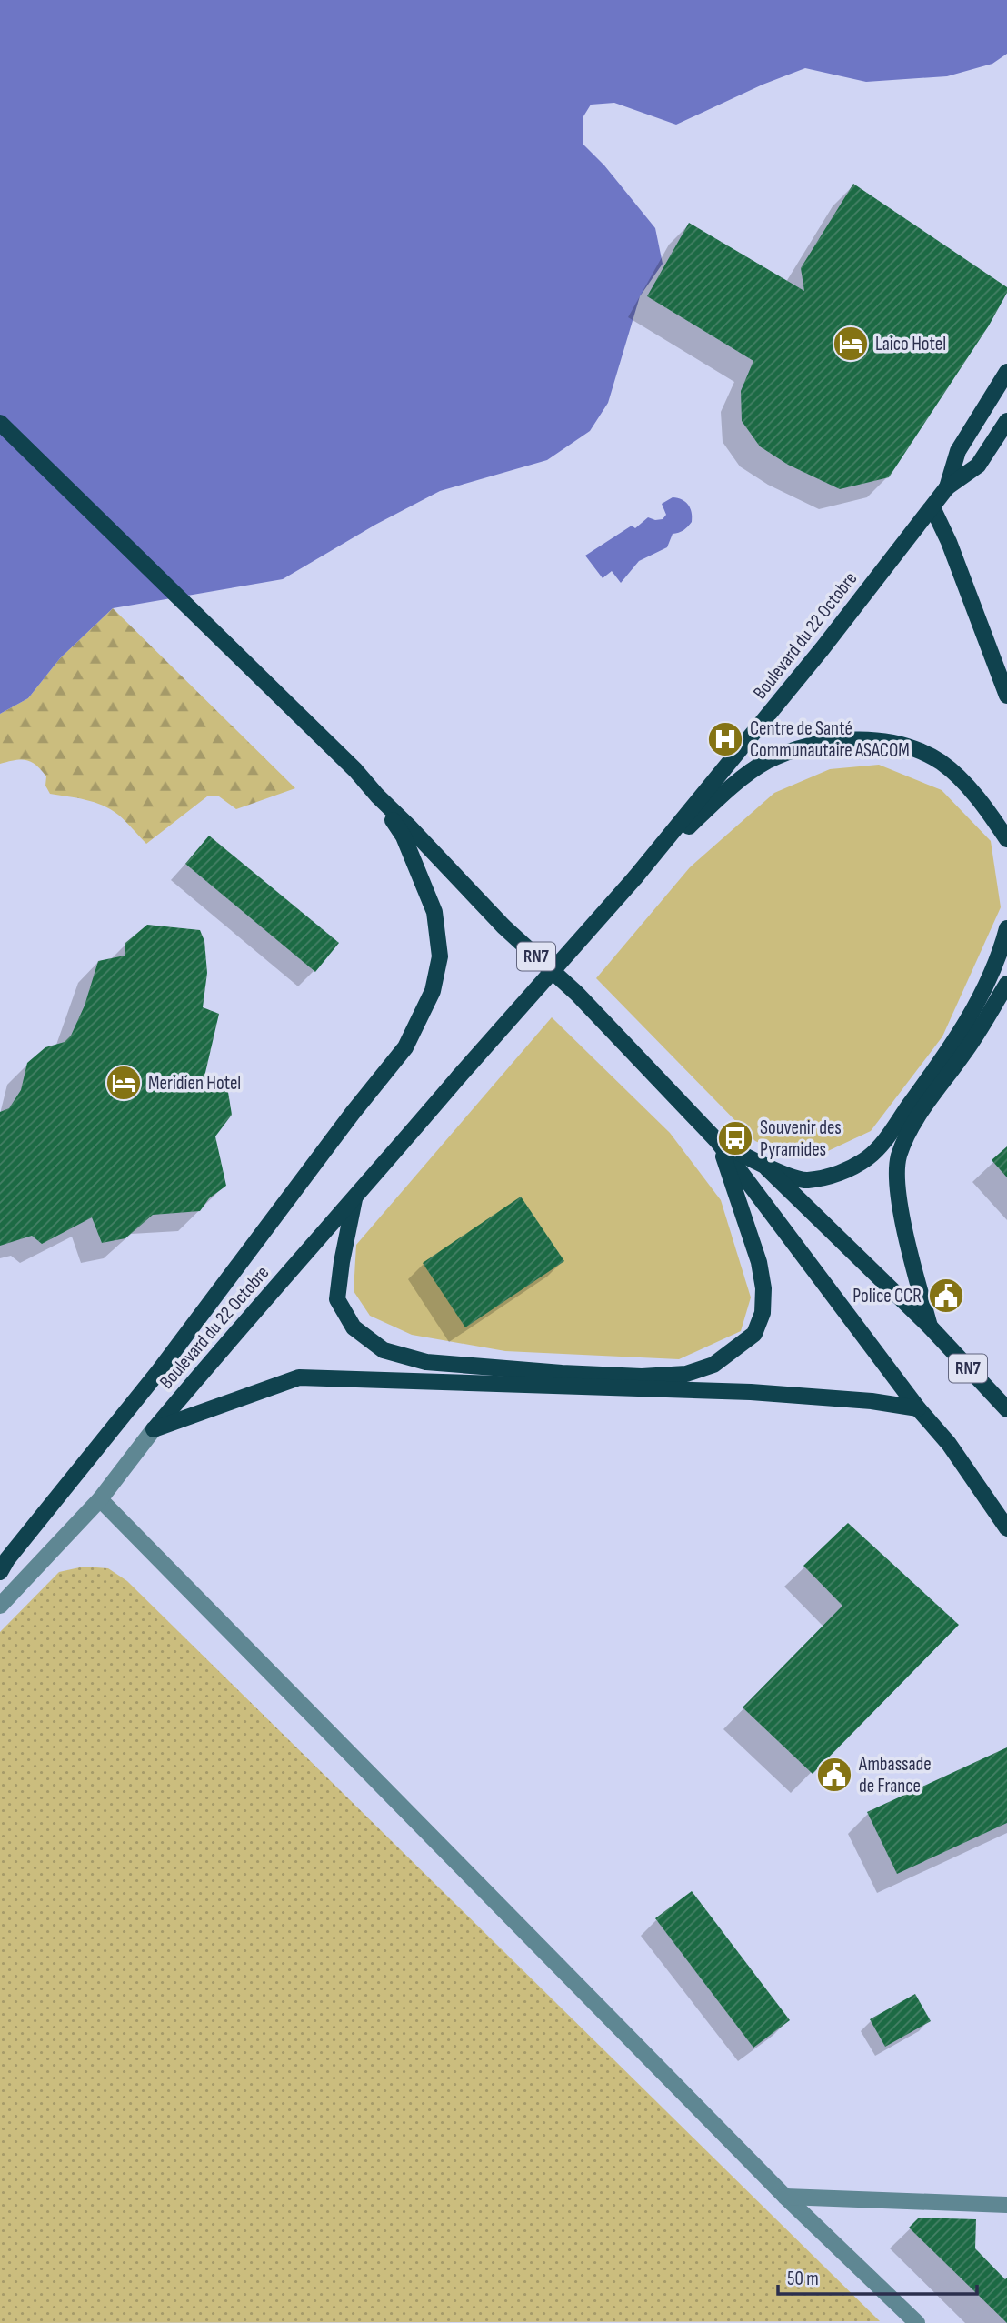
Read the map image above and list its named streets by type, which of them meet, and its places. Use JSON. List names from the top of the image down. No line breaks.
{"streets":{"main road":["Boulevard du 22 Octobre","RN7"]},"places":{"hotel":["Laico Hotel","Meridien Hotel"],"hospital":["Centre de Santé Communautaire ASACOM"],"bus stop":["Souvenir des Pyramides"],"public building":["Police CCR","Ambassade de France"]},"scale_bar":"50 m"}
